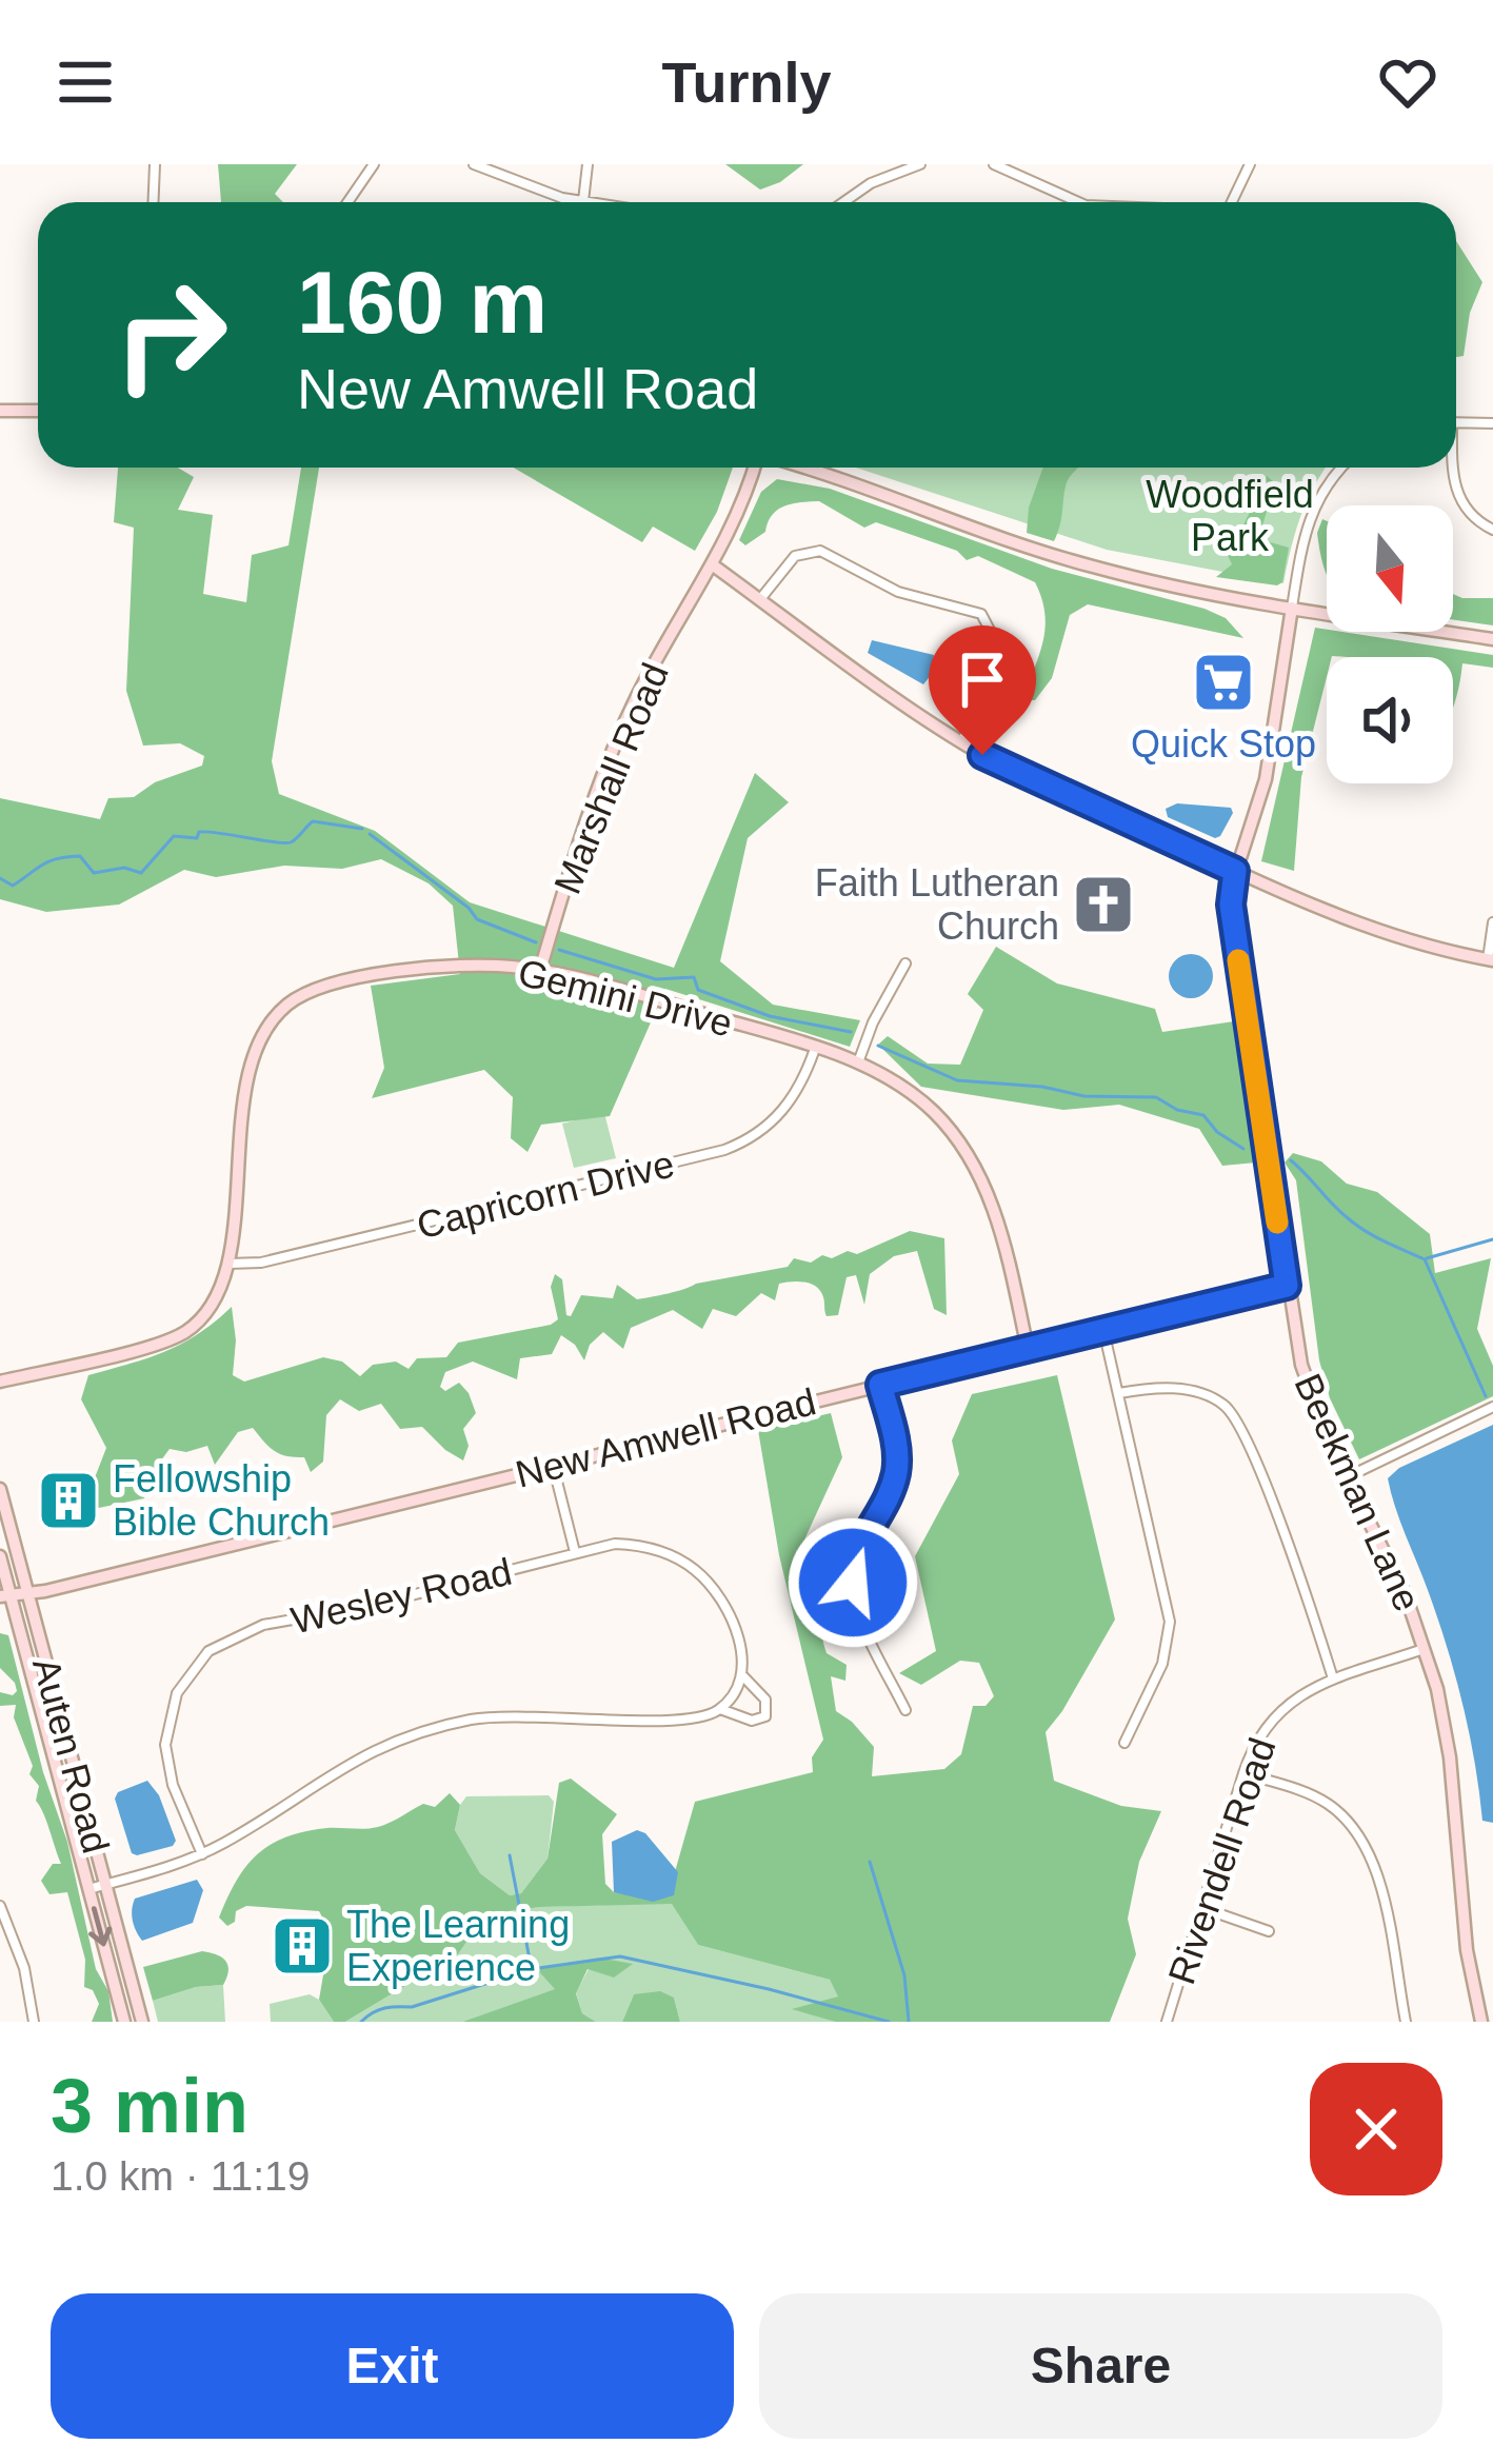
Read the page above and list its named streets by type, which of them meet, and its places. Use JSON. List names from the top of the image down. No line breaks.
{"streets":{"street":["Marshall Road","Gemini Drive","Capricorn Drive","New Amwell Road","Beekman Lane","Wesley Road","Auten Road","Rivendell Road"]},"crossings":[["Marshall Road","Gemini Drive"],["Gemini Drive","Capricorn Drive"],["Gemini Drive","New Amwell Road"],["New Amwell Road","Beekman Lane"],["New Amwell Road","Auten Road"],["Beekman Lane","Rivendell Road"],["Wesley Road","Auten Road"]],"parks":["Woodfield Park"],"places":{"supermarket":["Quick Stop"],"church":["Faith Lutheran Church"],"building":["Fellowship Bible Church","The Learning Experience"]},"north":"bottom","page":{"header":"Turnly","turn":["160 m","New Amwell Road"],"heading":["3 min","1.0 km · 11:19"],"buttons":["Exit","Share"]}}
